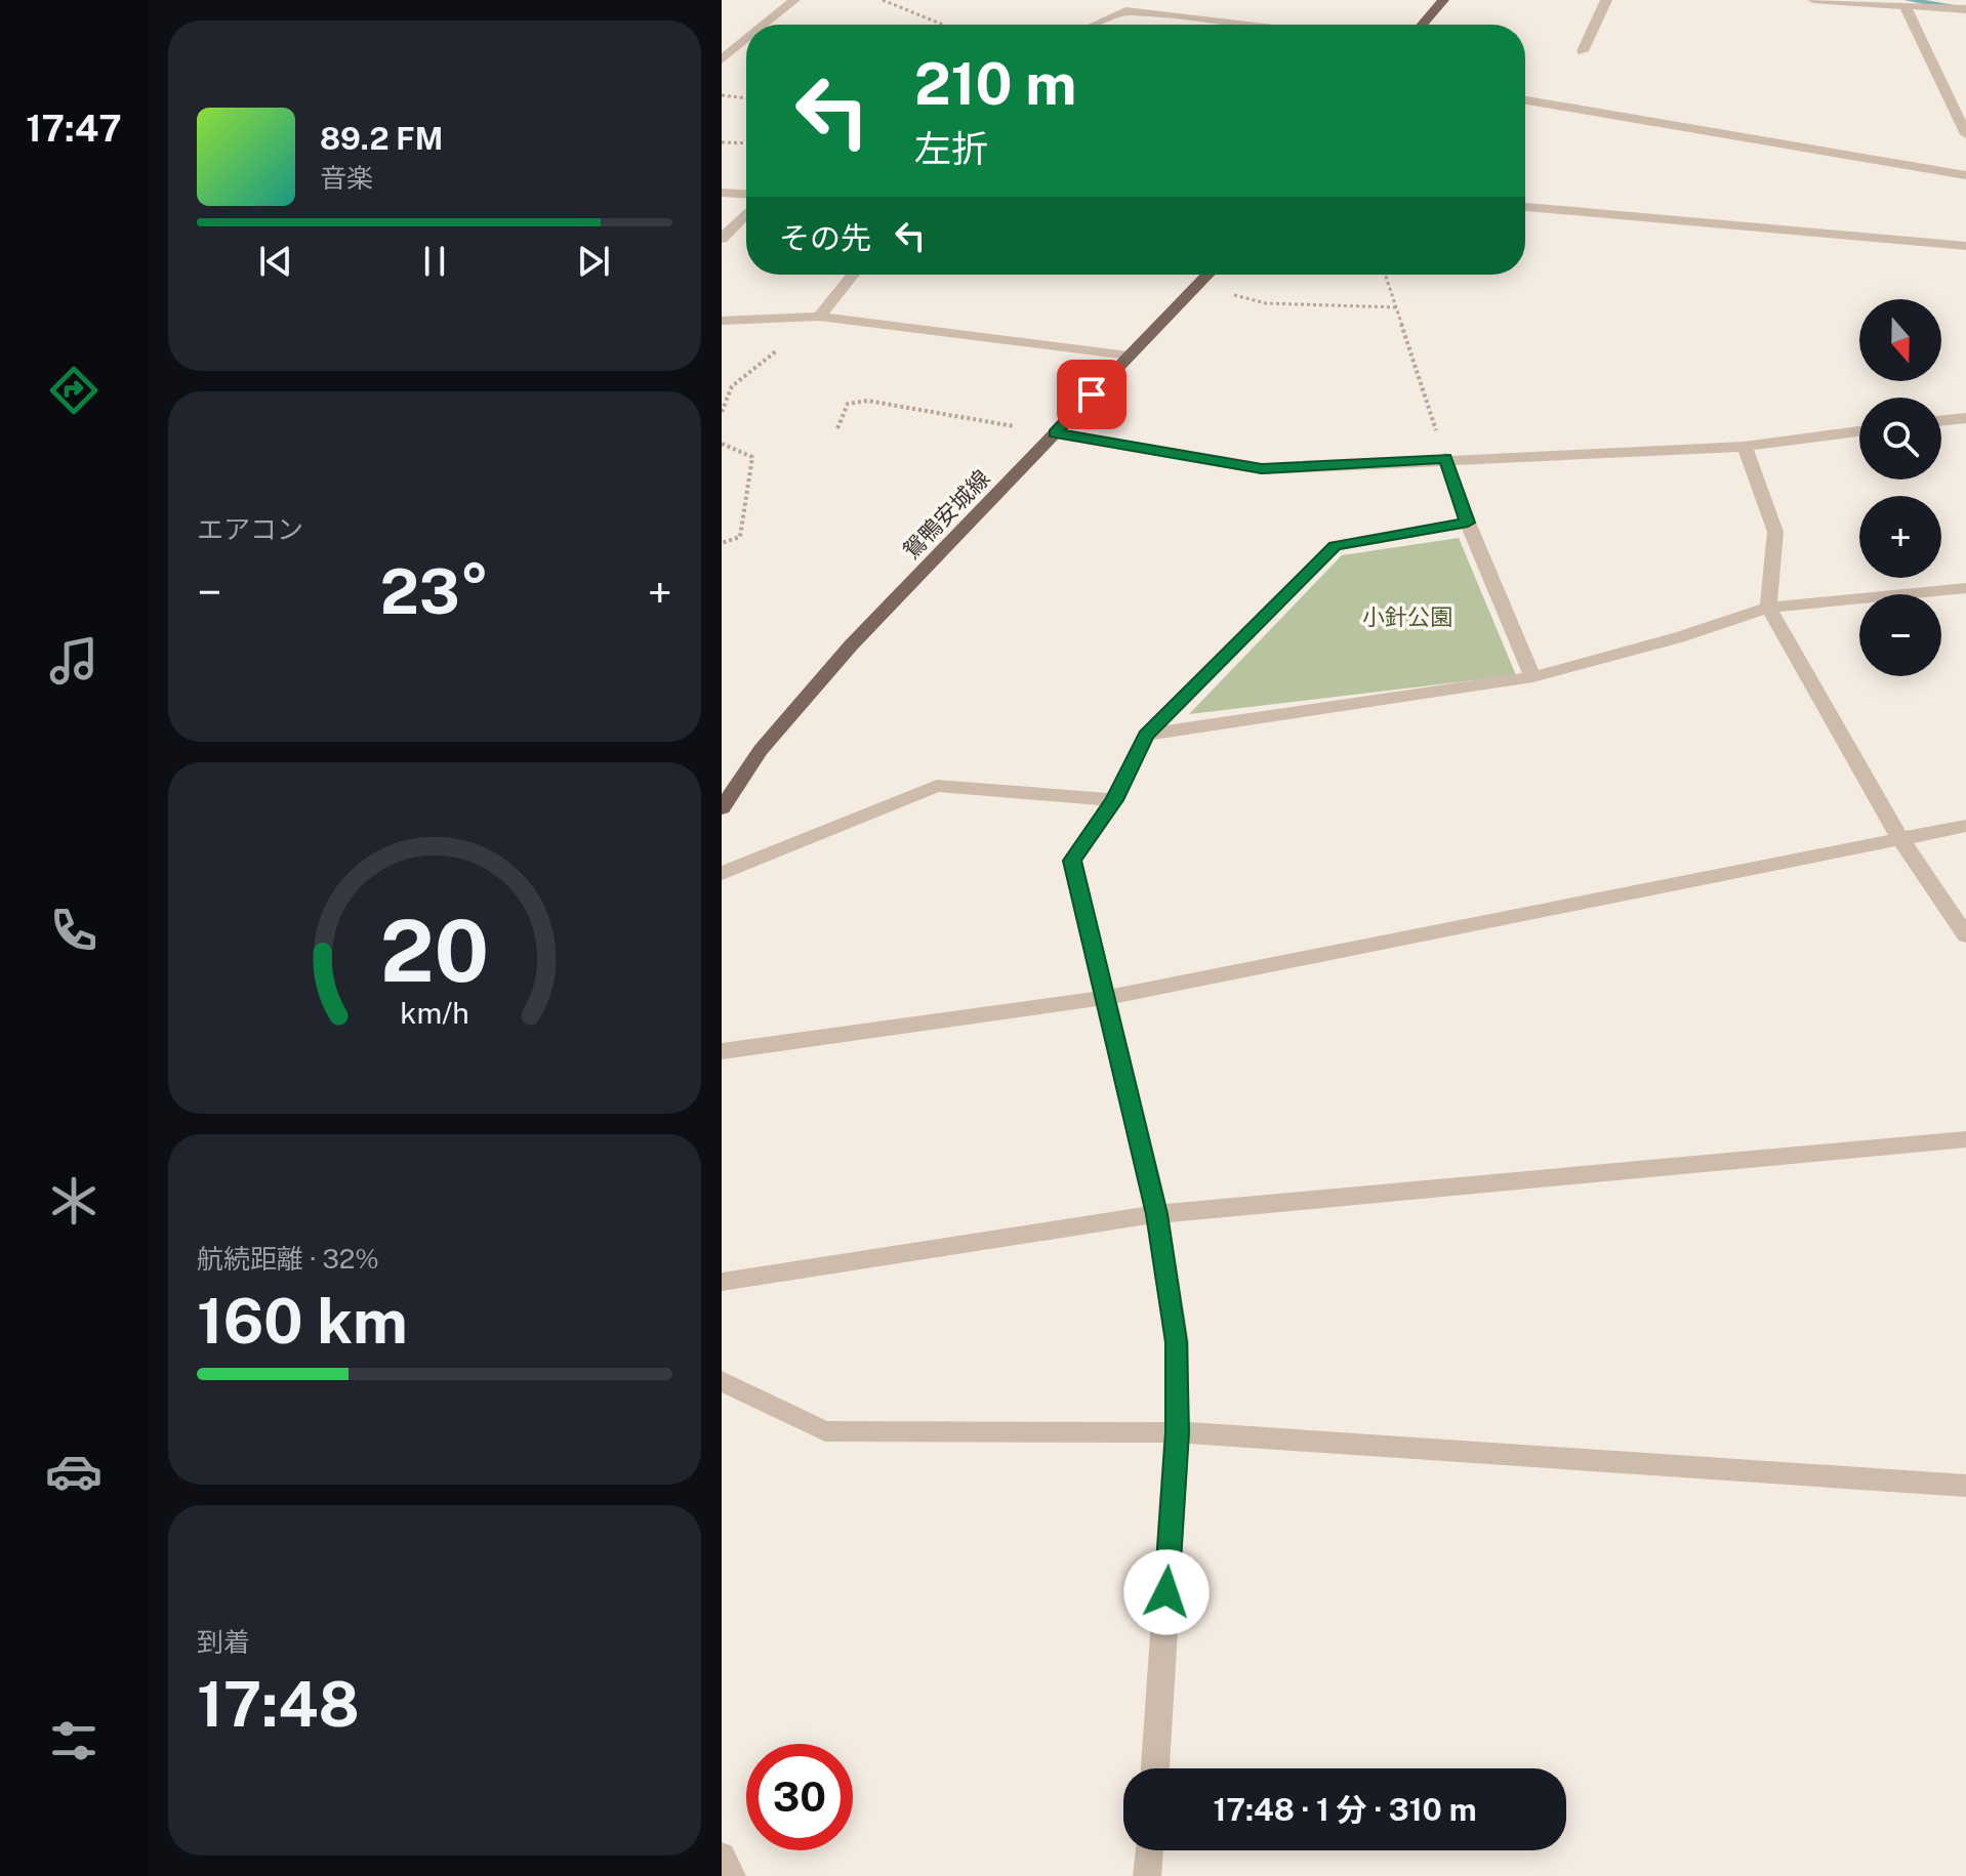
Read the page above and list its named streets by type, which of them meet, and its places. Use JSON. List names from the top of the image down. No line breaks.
{"streets":{"main road":["鴛鴨安城線"]},"parks":["小針公園"],"north":"bottom","page":{"tabs":"17:47","turn":["210 m","左折"],"song":["89.2 FM","音楽"],"then":"その先","map_buttons":["+","−"],"tile":["エアコン",["航続距離 · 32%","160 km"],["到着","17:48"]],"heat":["−","23°","+"],"limit":"30","trip":"17:48 · 1 分 · 310 m","gauge":["20","km/h"]}}
